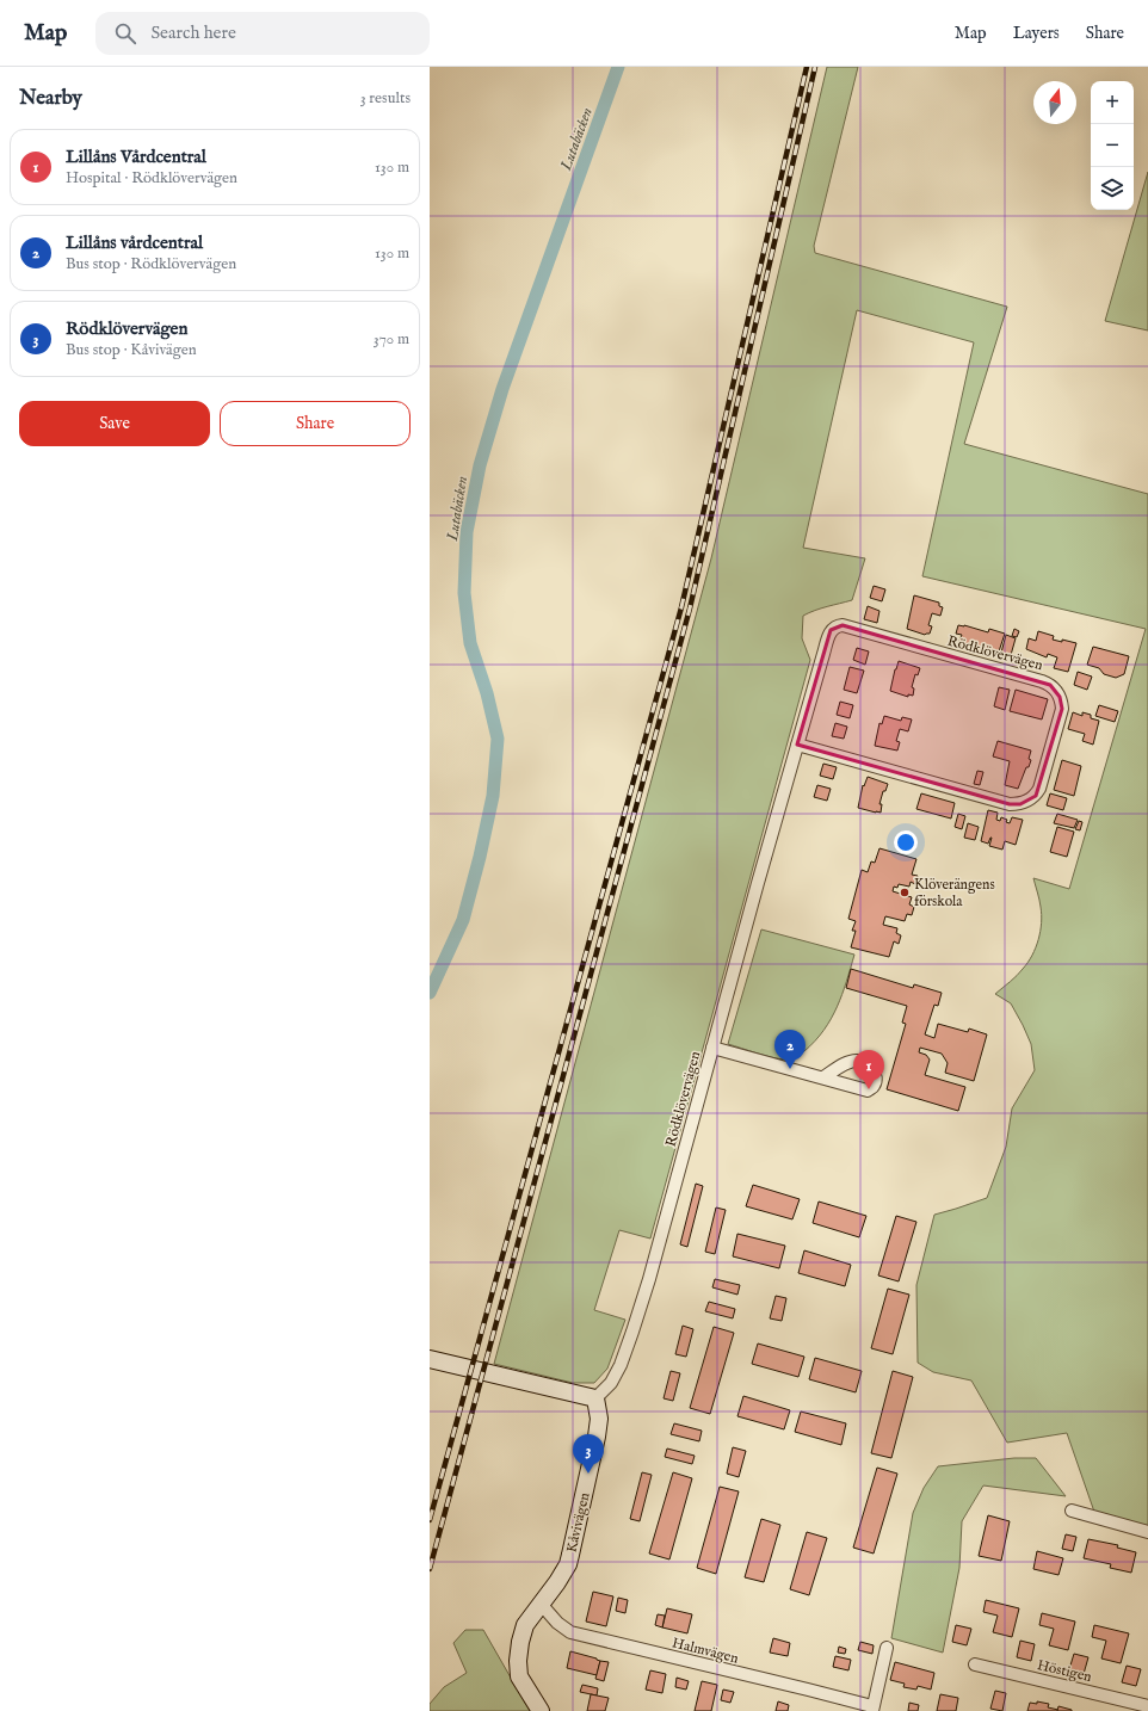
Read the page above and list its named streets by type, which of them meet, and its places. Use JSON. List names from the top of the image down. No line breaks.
{"streets":{"street":["Rödklövervägen","Kåvivägen","Halmvägen","Höstigen"]},"crossings":[["Rödklövervägen","Kåvivägen"],["Kåvivägen","Halmvägen"]],"water":["Lutabäcken"],"places":["Klöverängens förskola"],"north":"top","page":{"header":"Map","search":"Search here","nav":["Map","Layers","Share"],"heading":["Nearby","3 results"],"map_buttons":["+","−"],"list":[{"mark":"1","name":"Lillåns Vårdcentral","note":"Hospital · Rödklövervägen","value":"130 m"},{"mark":"2","name":"Lillåns vårdcentral","note":"Bus stop · Rödklövervägen","value":"130 m"},{"mark":"3","name":"Rödklövervägen","note":"Bus stop · Kåvivägen","value":"370 m"}],"buttons":["Save","Share"],"pins":["2","1","3"]}}
